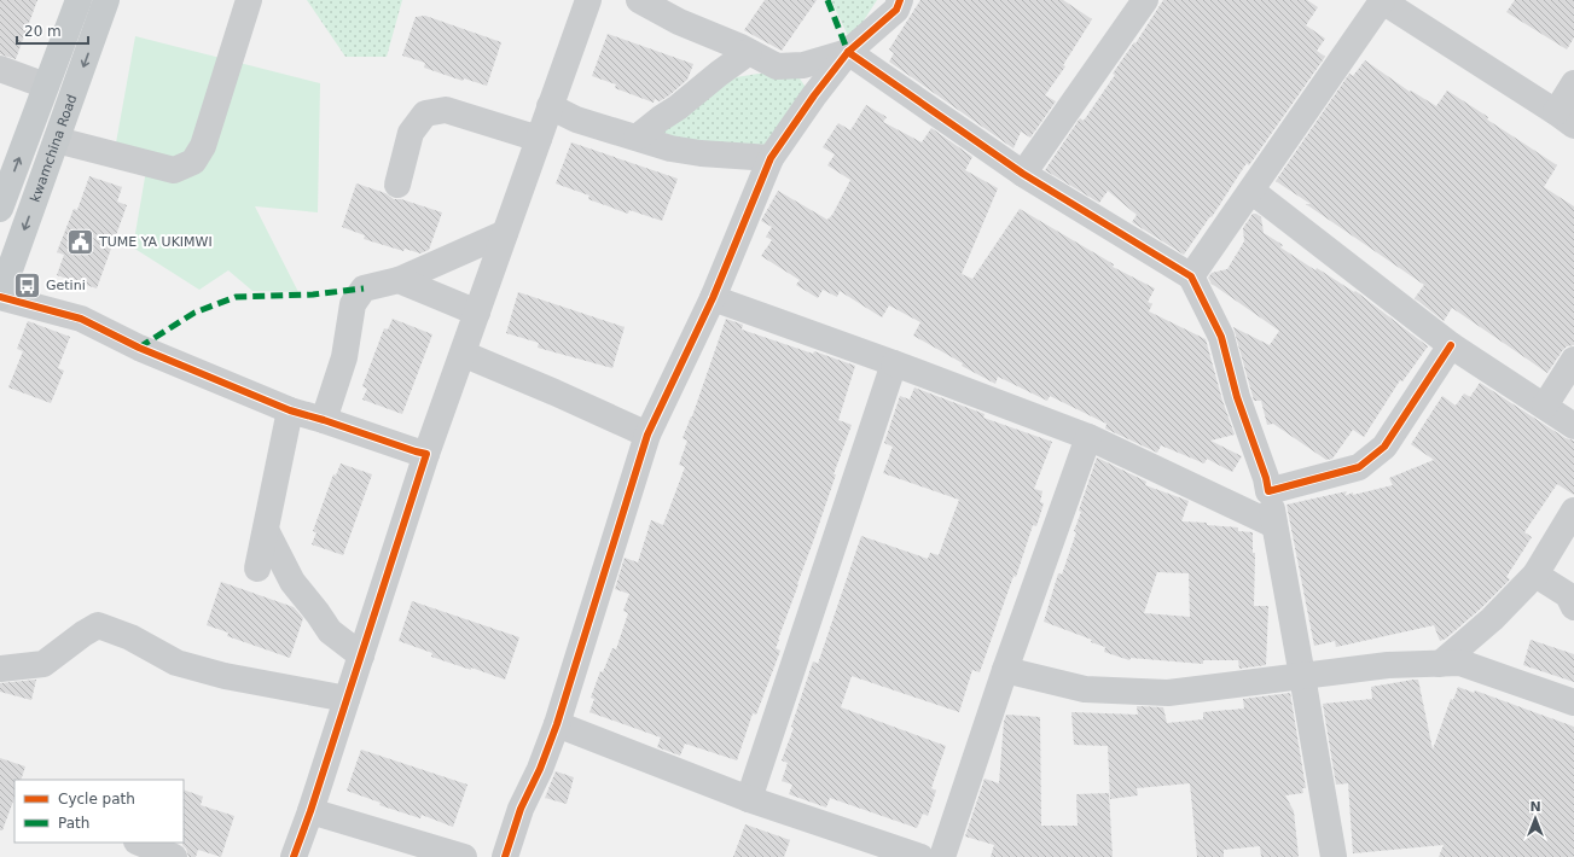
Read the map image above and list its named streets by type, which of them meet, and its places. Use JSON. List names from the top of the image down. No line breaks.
{"streets":{"main road":["kwamchina Road"]},"places":{"public building":["TUME YA UKIMWI"],"bus stop":["Getini"]},"legend":["Cycle path","Path"],"scale_bar":"20 m","north":"top"}
